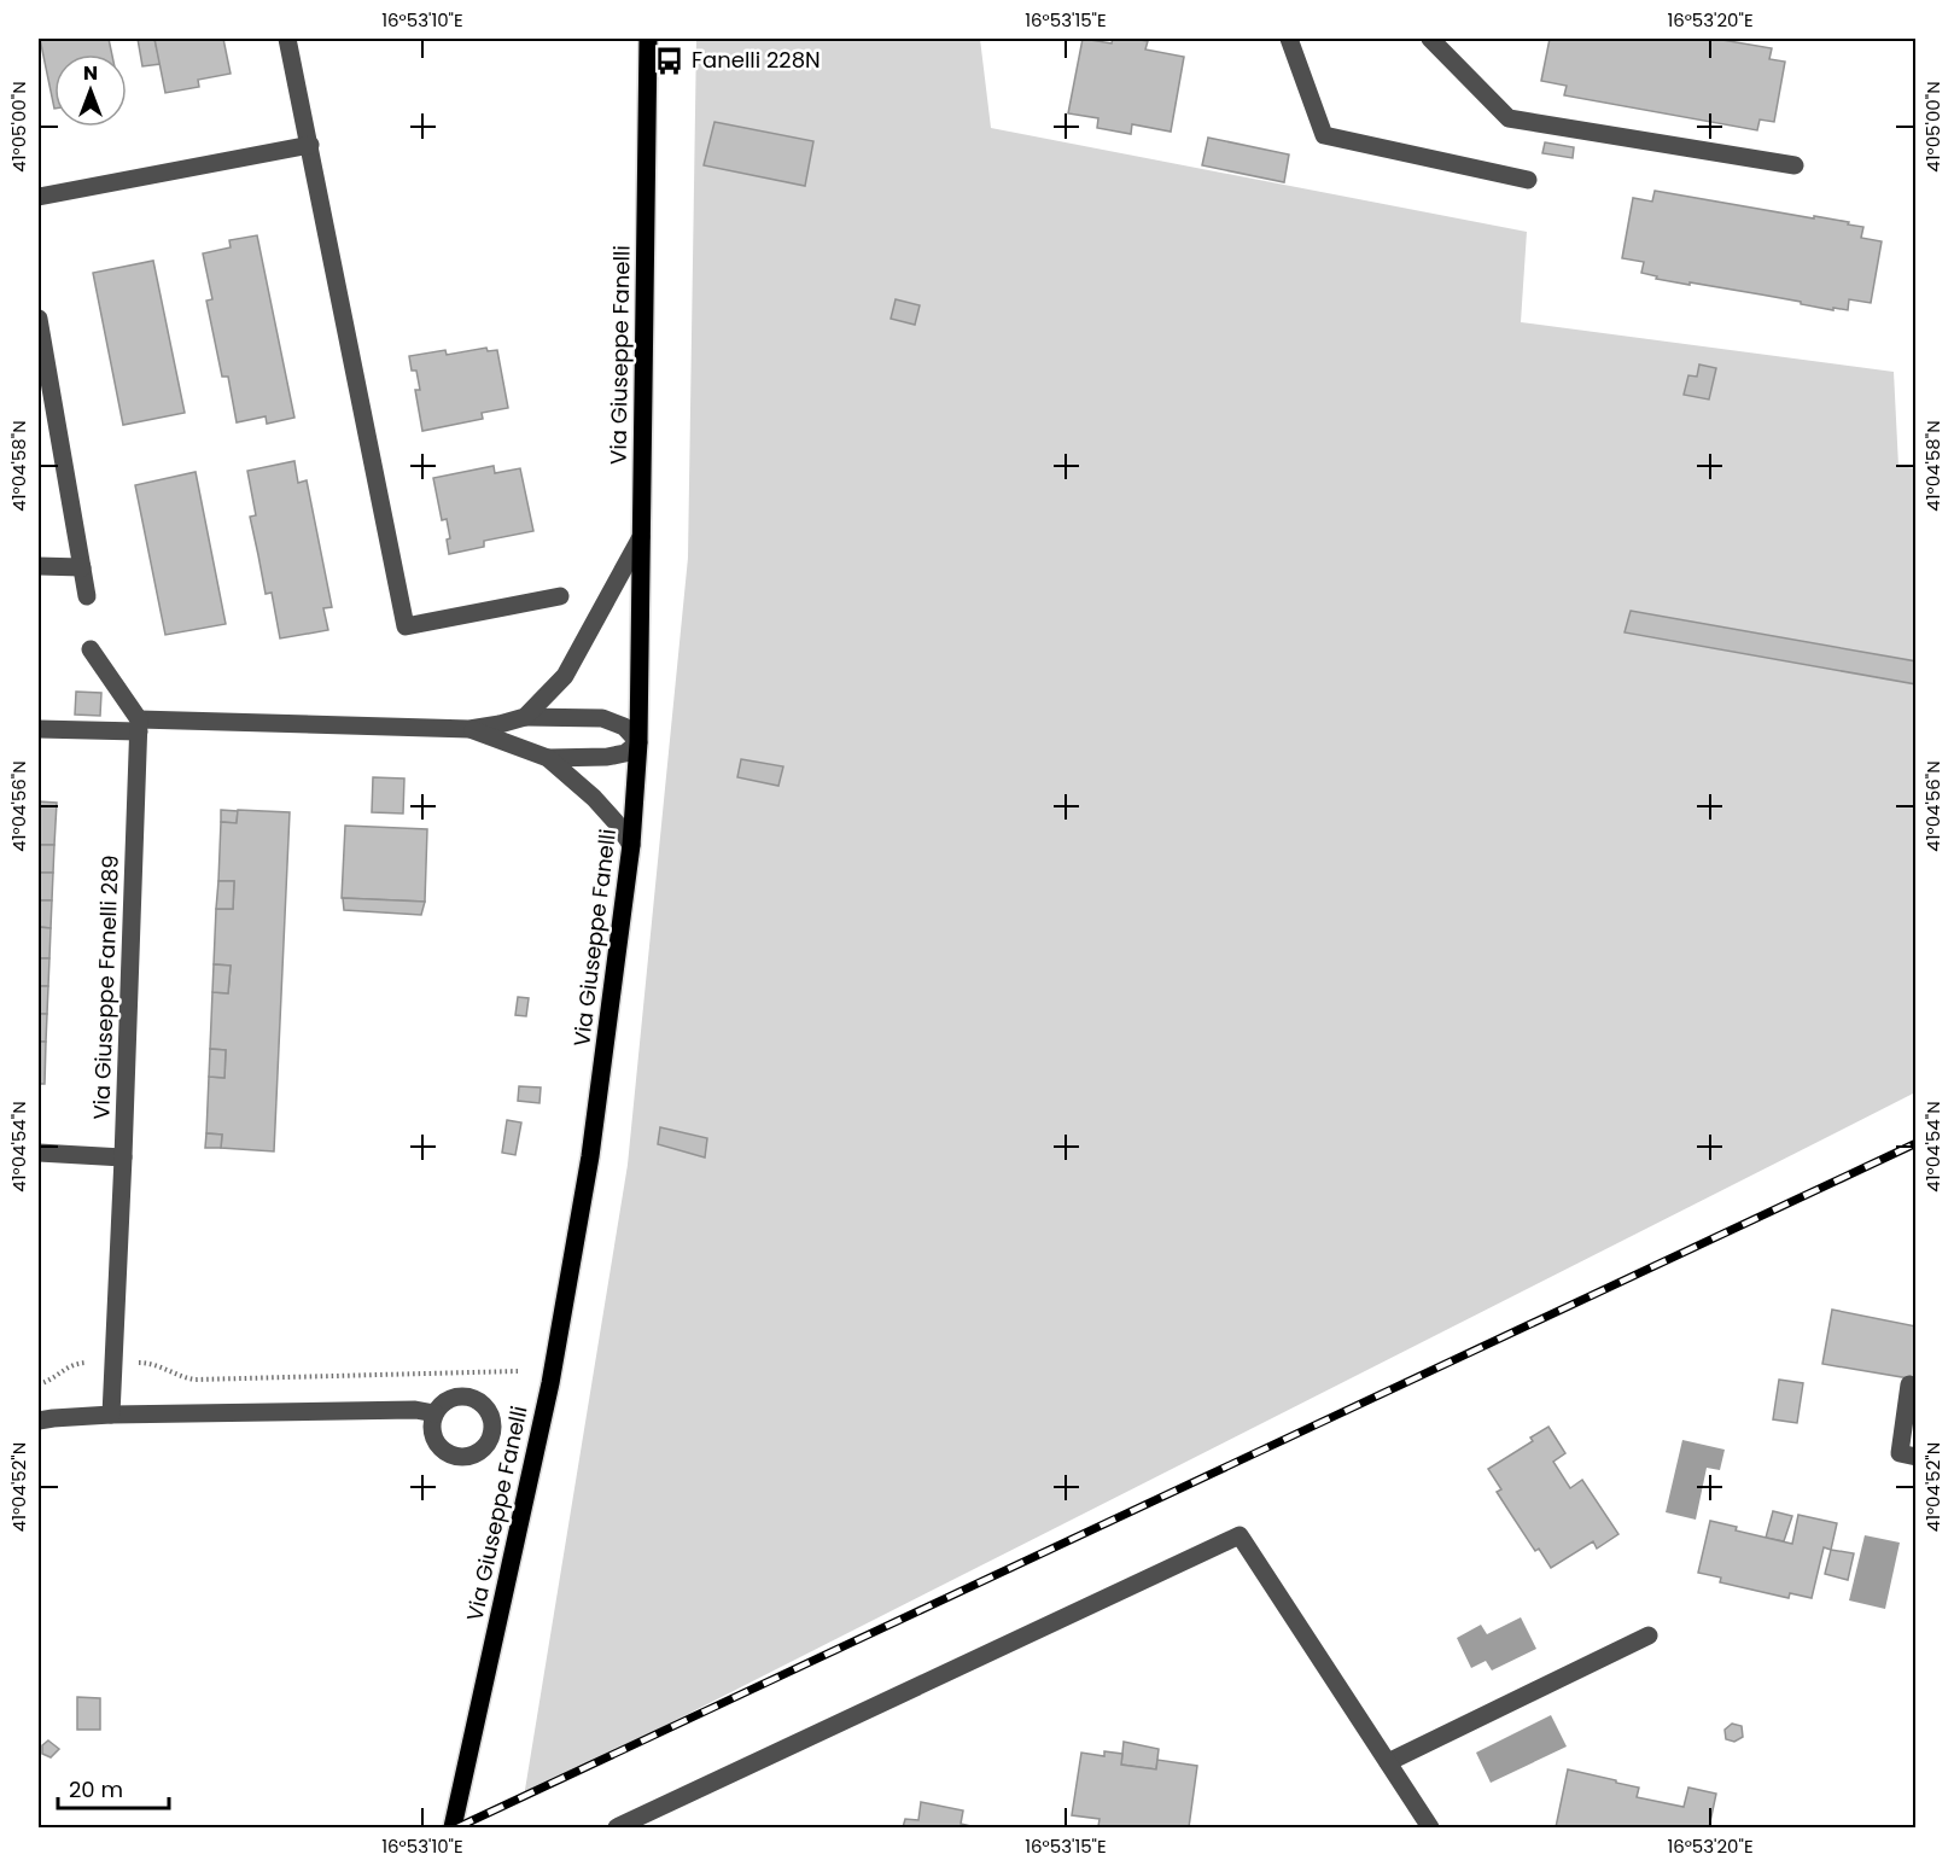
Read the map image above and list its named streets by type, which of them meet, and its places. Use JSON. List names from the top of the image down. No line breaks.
{"streets":{"main road":["Via Giuseppe Fanelli"],"street":["Via Giuseppe Fanelli 289"]},"places":{"bus stop":["Fanelli 228N"]},"scale_bar":"20 m","north":"top","coordinates":["16°53'10\"E","16°53'15\"E","16°53'20\"E","41°05'00\"N","41°04'58\"N","41°04'56\"N","41°04'54\"N","41°04'52\"N"]}
